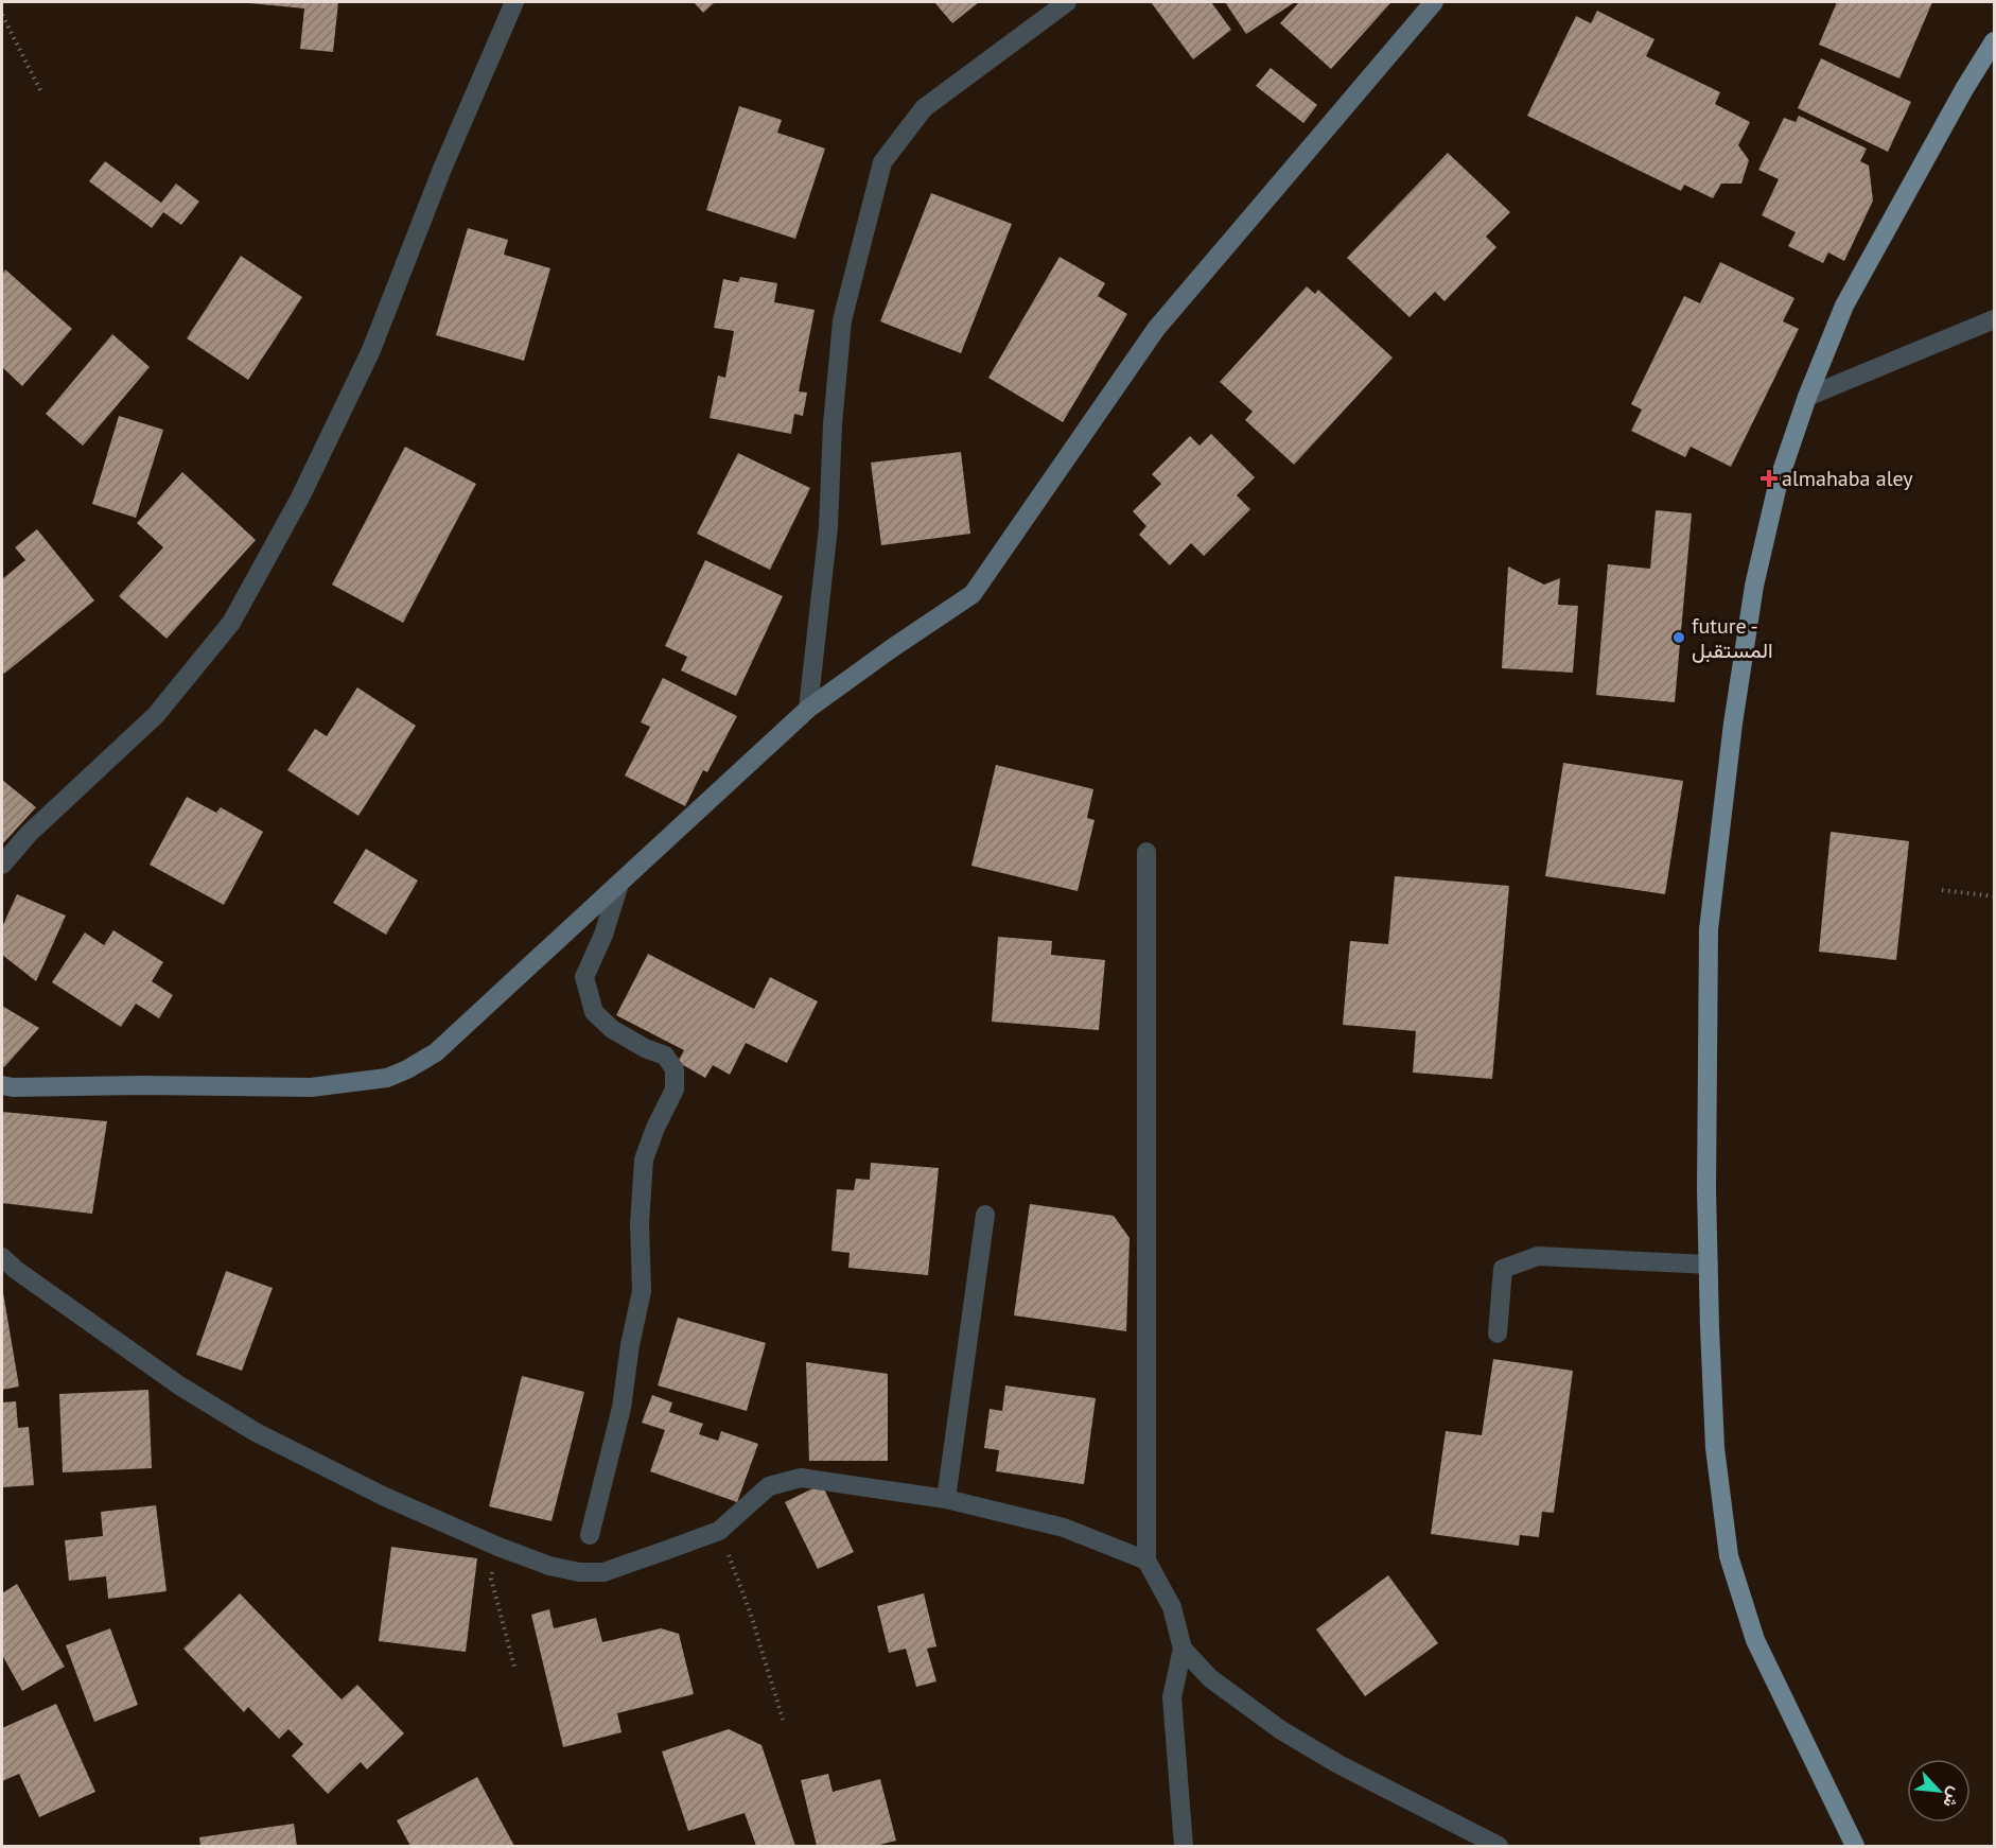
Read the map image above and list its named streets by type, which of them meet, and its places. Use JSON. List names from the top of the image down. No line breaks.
{"places":{"health":["almahaba aley"],"other":["future - المستقبل"]},"north":"bottom right"}
